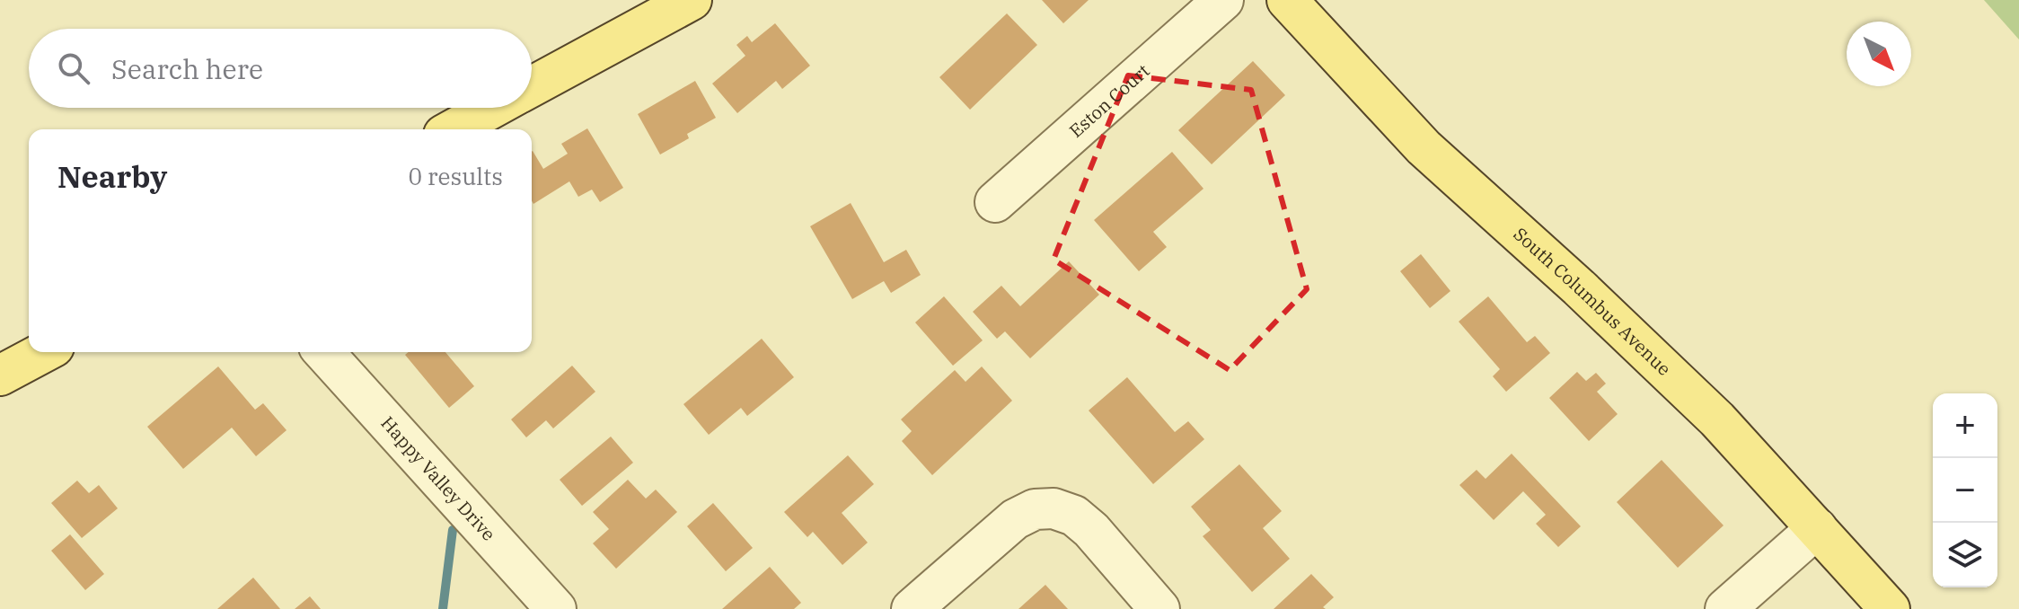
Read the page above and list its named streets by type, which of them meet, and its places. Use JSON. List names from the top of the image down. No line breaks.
{"streets":{"main road":["South Columbus Avenue"],"street":["Eston Court","Happy Valley Drive"]},"north":"bottom right","page":{"search":"Search here","heading":["Nearby","0 results"],"map_buttons":["+","−"]}}
